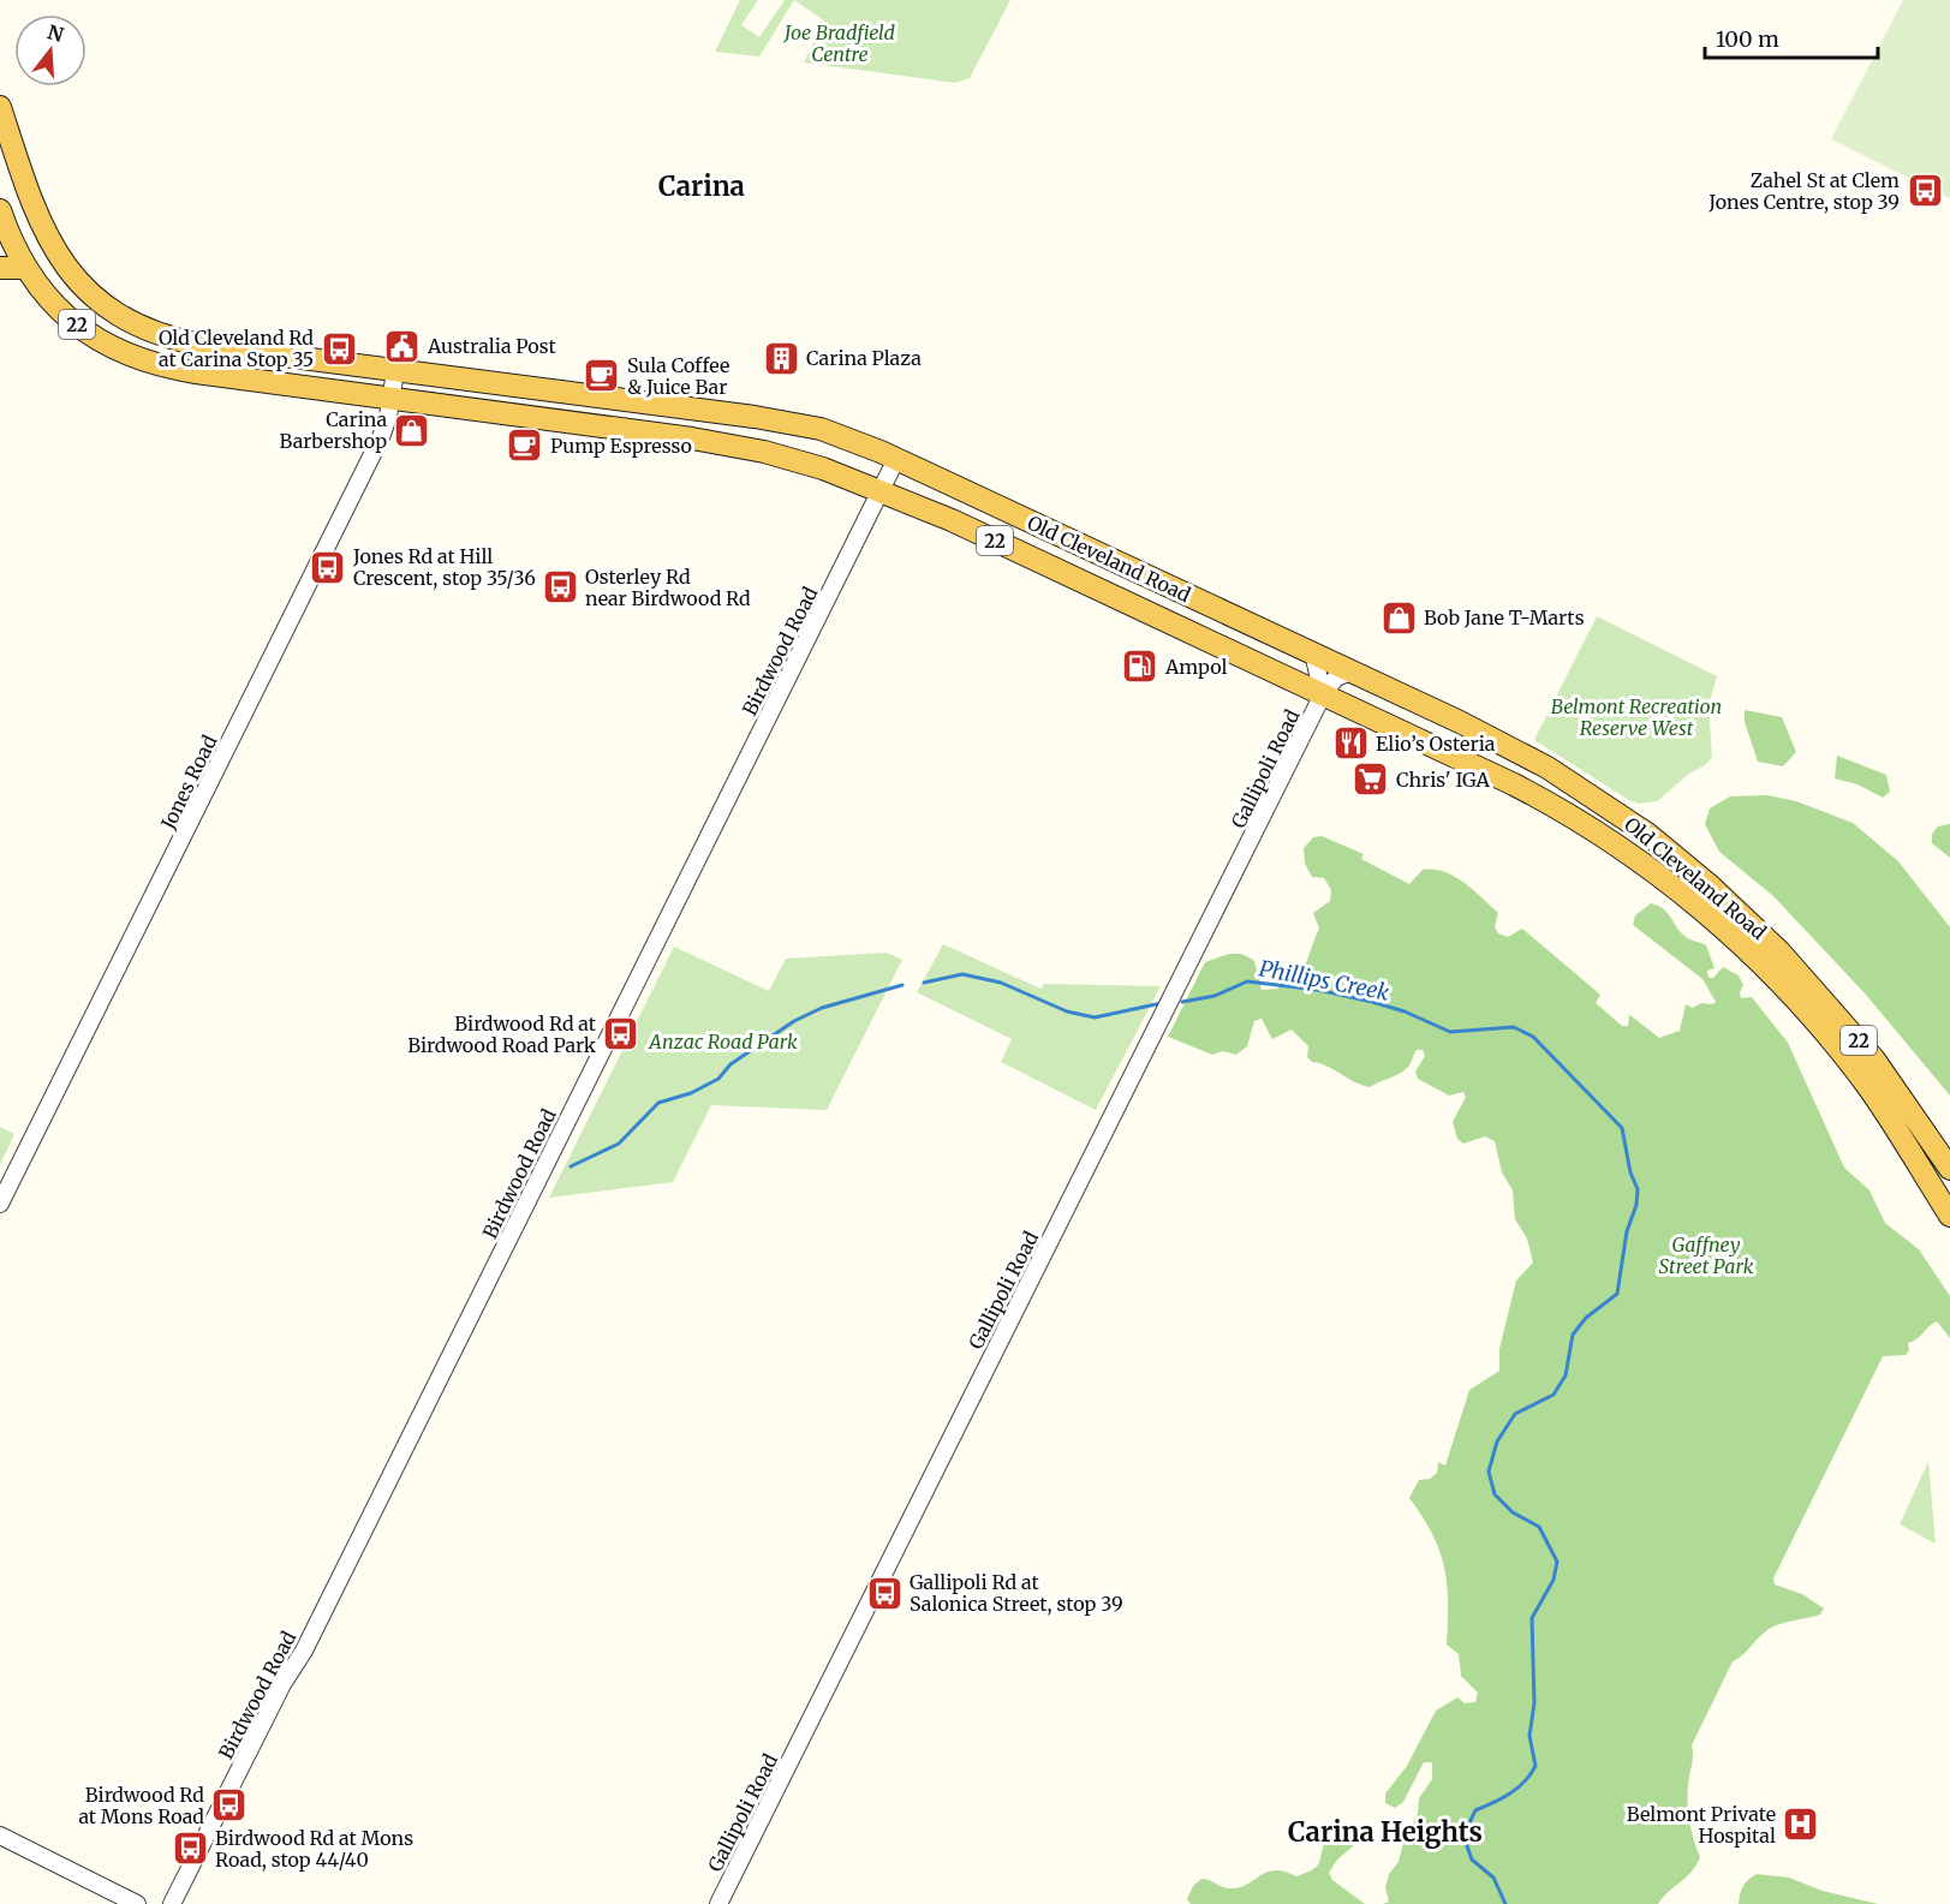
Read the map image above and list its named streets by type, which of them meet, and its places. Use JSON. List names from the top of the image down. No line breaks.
{"streets":{"highway":["22","Old Cleveland Road"],"street":["Birdwood Road","Gallipoli Road","Jones Road"]},"crossings":[["Old Cleveland Road","Birdwood Road"],["Old Cleveland Road","Gallipoli Road"],["Old Cleveland Road","Jones Road"]],"districts":["Carina","Carina Heights"],"water":["Phillips Creek"],"parks":["Joe Bradfield Centre","Belmont Recreation Reserve West","Anzac Road Park","Gaffney Street Park"],"places":{"bus stop":["Zahel St at Clem Jones Centre, stop 39","Old Cleveland Rd at Carina Stop 35","Jones Rd at Hill Crescent, stop 35/36","Osterley Rd near Birdwood Rd","Birdwood Rd at Birdwood Road Park","Gallipoli Rd at Salonica Street, stop 39","Birdwood Rd at Mons Road","Birdwood Rd at Mons Road, stop 44/40"],"public building":["Australia Post"],"building":["Carina Plaza"],"cafe":["Sula Coffee & Juice Bar","Pump Espresso"],"shop":["Carina Barbershop","Bob Jane T-Marts"],"fuel station":["Ampol"],"restaurant":["Elio’s Osteria"],"supermarket":["Chris' IGA"],"hospital":["Belmont Private Hospital"]},"scale_bar":"100 m","north":"top"}
